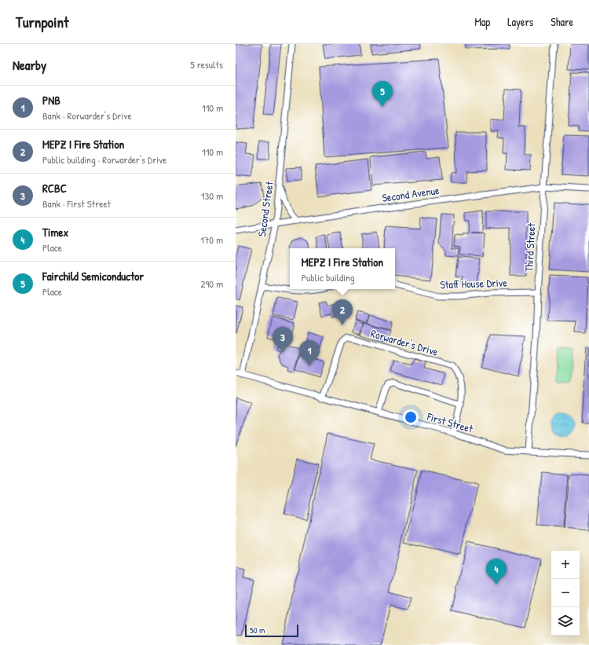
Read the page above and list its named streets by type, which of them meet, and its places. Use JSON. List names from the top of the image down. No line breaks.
{"streets":{"street":["Second Avenue","Second Street","Third Street","Staff House Drive","Rorwarder's Drive","First Street"]},"crossings":[["Second Avenue","Second Street"],["Second Avenue","Third Street"],["Second Street","First Street"],["Third Street","Staff House Drive"],["Third Street","First Street"],["Rorwarder's Drive","First Street"]],"scale_bar":"50 m","page":{"header":"Turnpoint","nav":["Map","Layers","Share"],"heading":["Nearby","5 results"],"pins":["5","2","3","1","4"],"list":[{"mark":"1","name":"PNB","note":"Bank · Rorwarder's Drive","value":"110 m"},{"mark":"2","name":"MEPZ I Fire Station","note":"Public building · Rorwarder's Drive","value":"110 m"},{"mark":"3","name":"RCBC","note":"Bank · First Street","value":"130 m"},{"mark":"4","name":"Timex","note":"Place","value":"170 m"},{"mark":"5","name":"Fairchild Semiconductor","note":"Place","value":"290 m"}],"popup":["MEPZ I Fire Station","Public building"],"map_buttons":["+","−"],"scale":"50 m"}}
